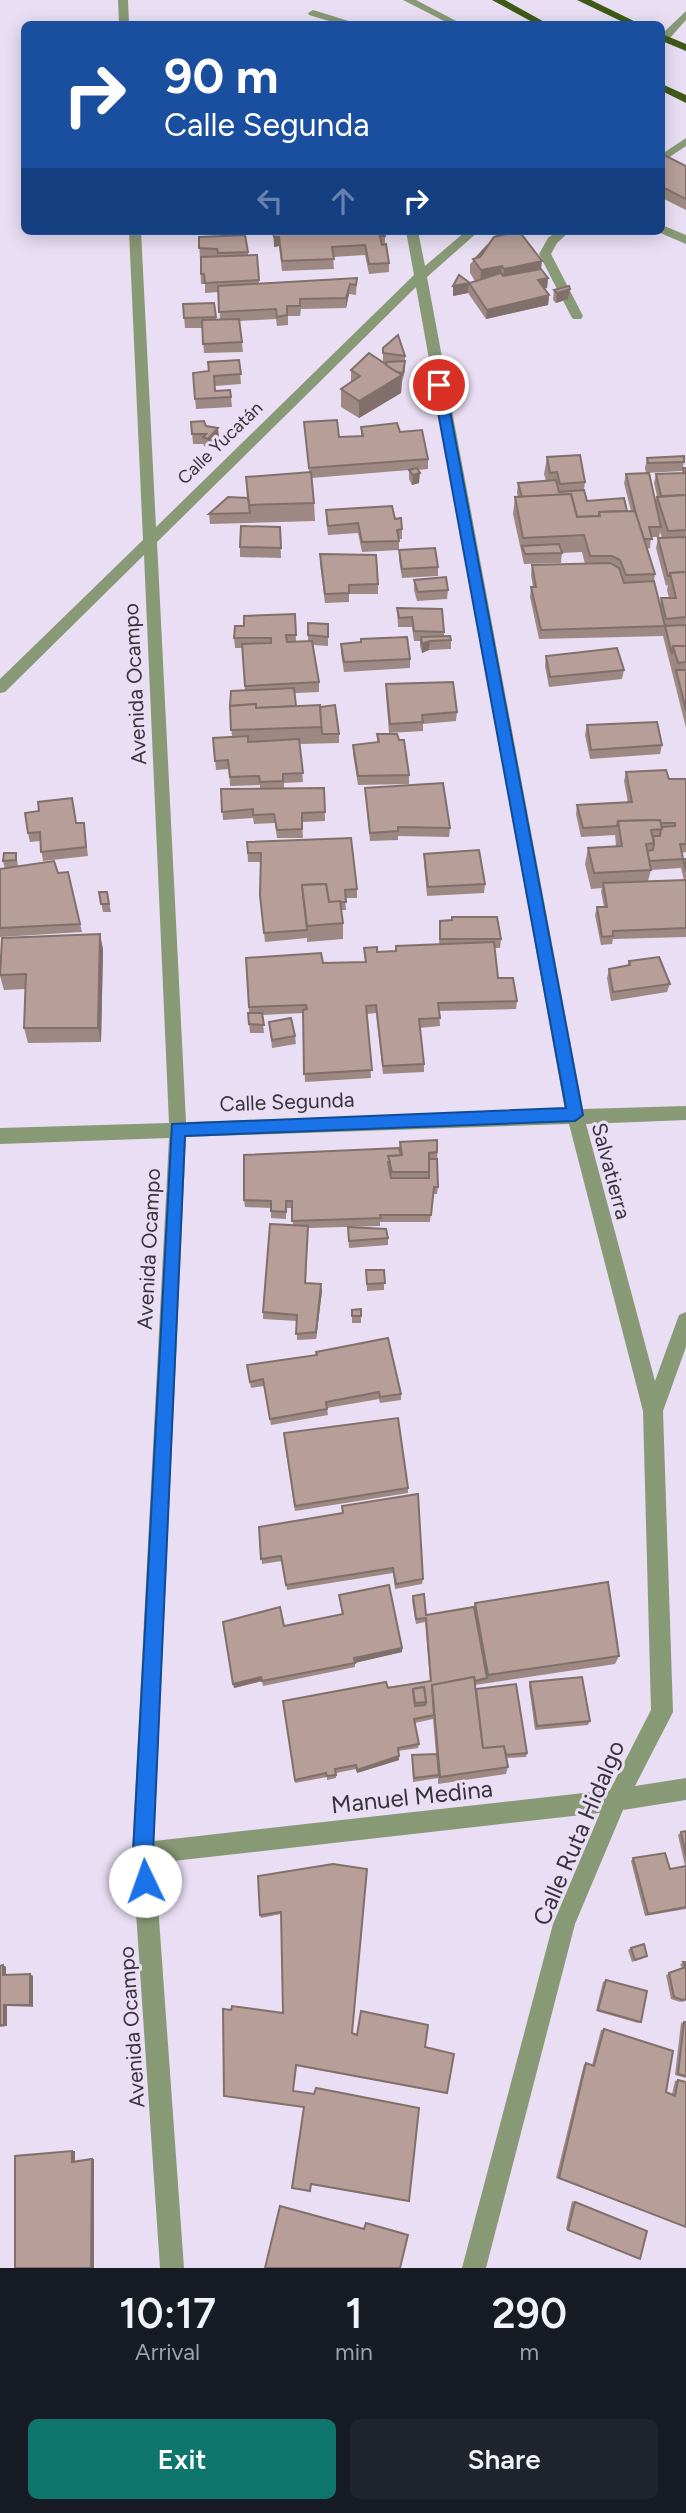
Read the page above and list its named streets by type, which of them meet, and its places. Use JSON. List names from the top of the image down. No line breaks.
{"streets":{"street":["Calle Yucatán","Avenida Ocampo","Calle Segunda","Salvatierra","Manuel Medina","Calle Ruta Hidalgo"]},"crossings":[["Calle Yucatán","Avenida Ocampo"],["Calle Yucatán","Salvatierra"],["Avenida Ocampo","Calle Segunda"],["Avenida Ocampo","Manuel Medina"],["Calle Segunda","Salvatierra"],["Salvatierra","Calle Ruta Hidalgo"],["Manuel Medina","Calle Ruta Hidalgo"]],"page":{"turn":["90 m","Calle Segunda"],"eta":["10:17","Arrival","1","min","290","m"],"buttons":["Exit","Share"]}}
